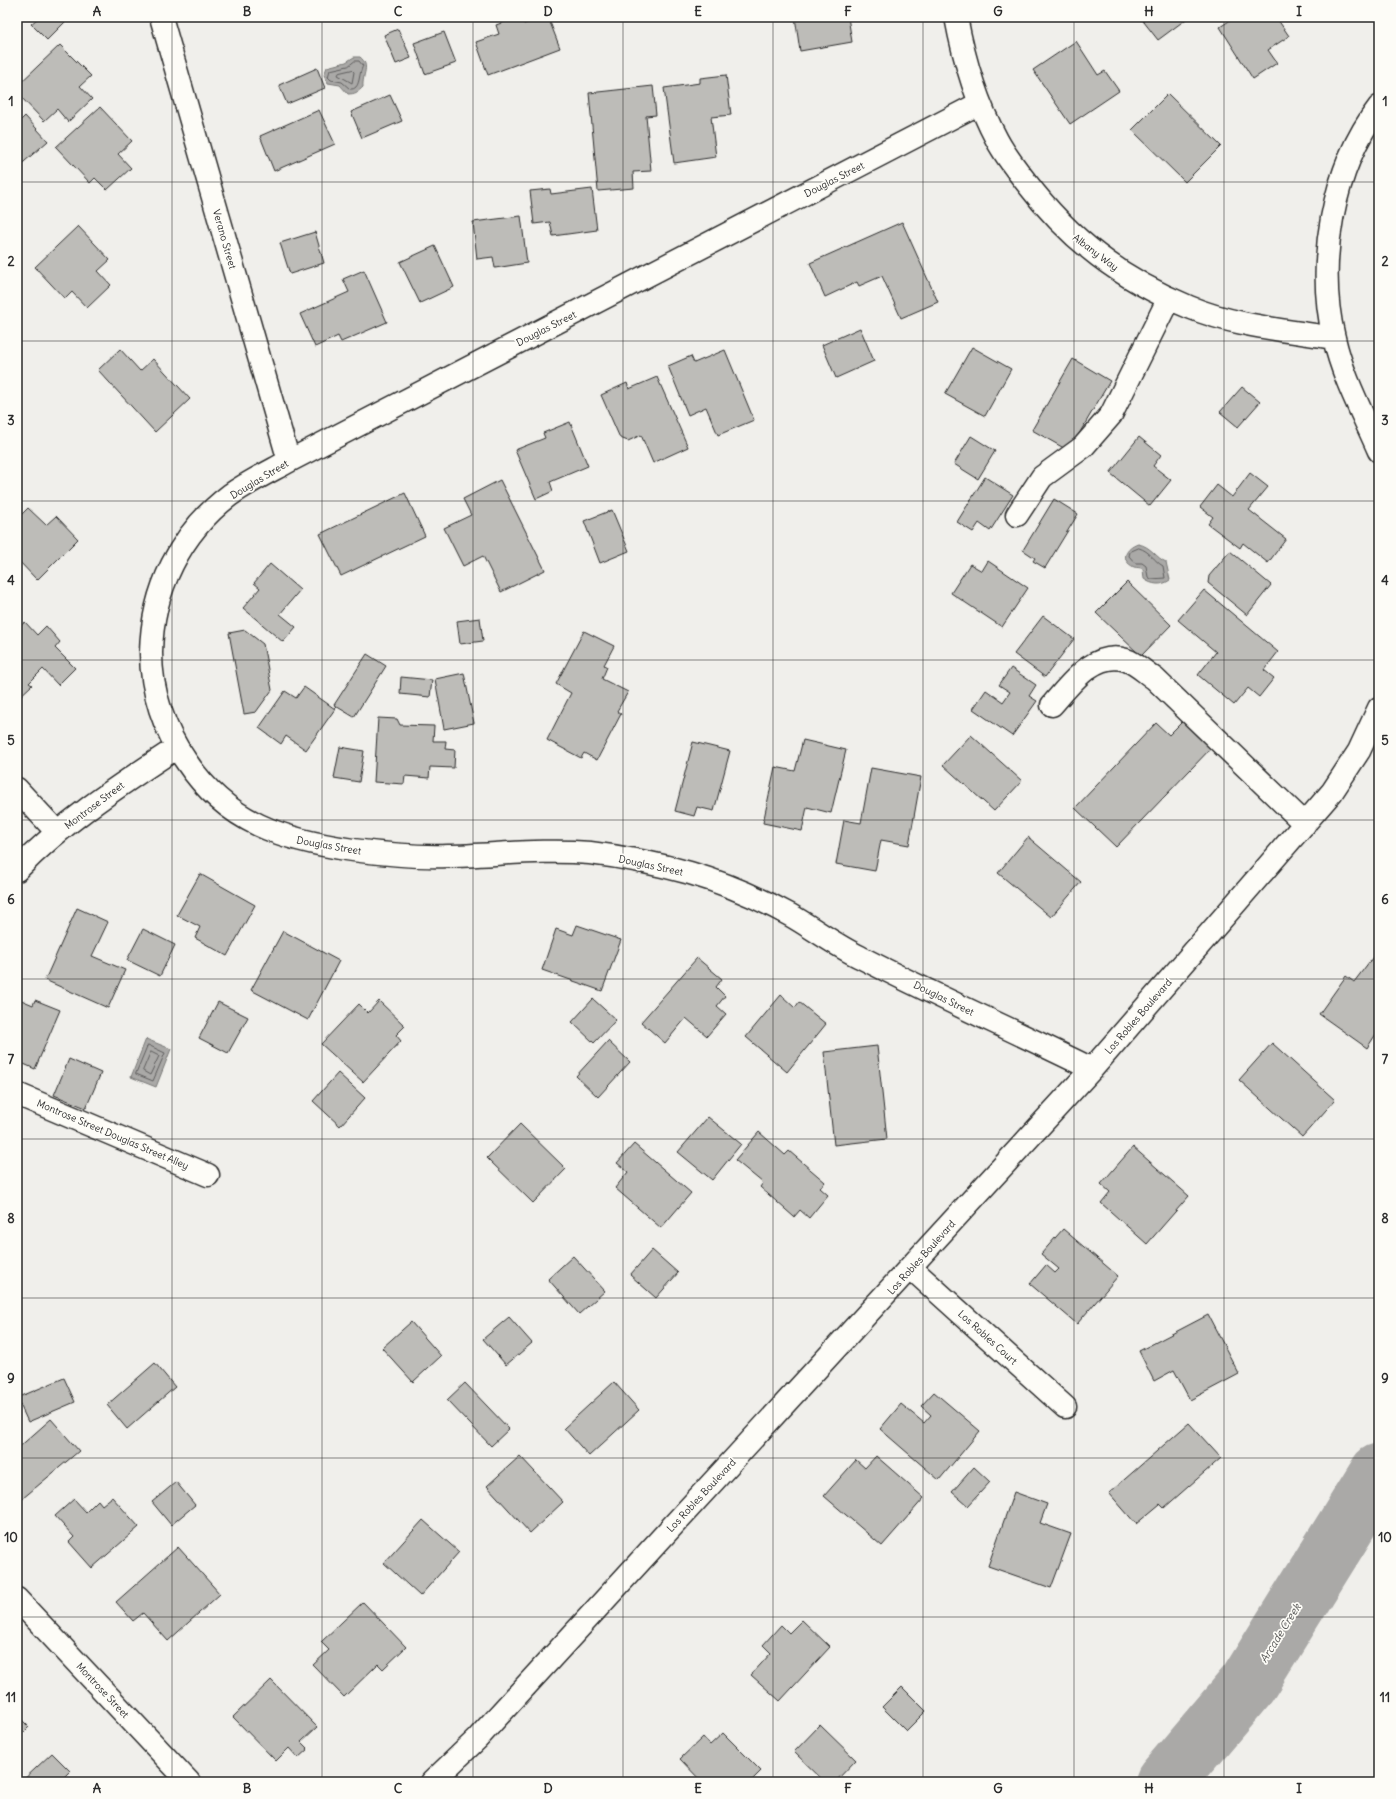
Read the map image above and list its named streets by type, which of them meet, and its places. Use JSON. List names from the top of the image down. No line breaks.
{"streets":{"street":["Douglas Street","Verano Street","Albany Way","Montrose Street","Los Robles Boulevard","Montrose Street Douglas Street Alley","Los Robles Court"]},"crossings":[["Douglas Street","Verano Street"],["Douglas Street","Albany Way"],["Douglas Street","Montrose Street"],["Douglas Street","Los Robles Boulevard"],["Los Robles Boulevard","Los Robles Court"]],"water":["Arcade Creek"],"grid":{"columns":["A","B","C","D","E","F","G","H","I"],"rows":["1","2","3","4","5","6","7","8","9","10","11"]}}
